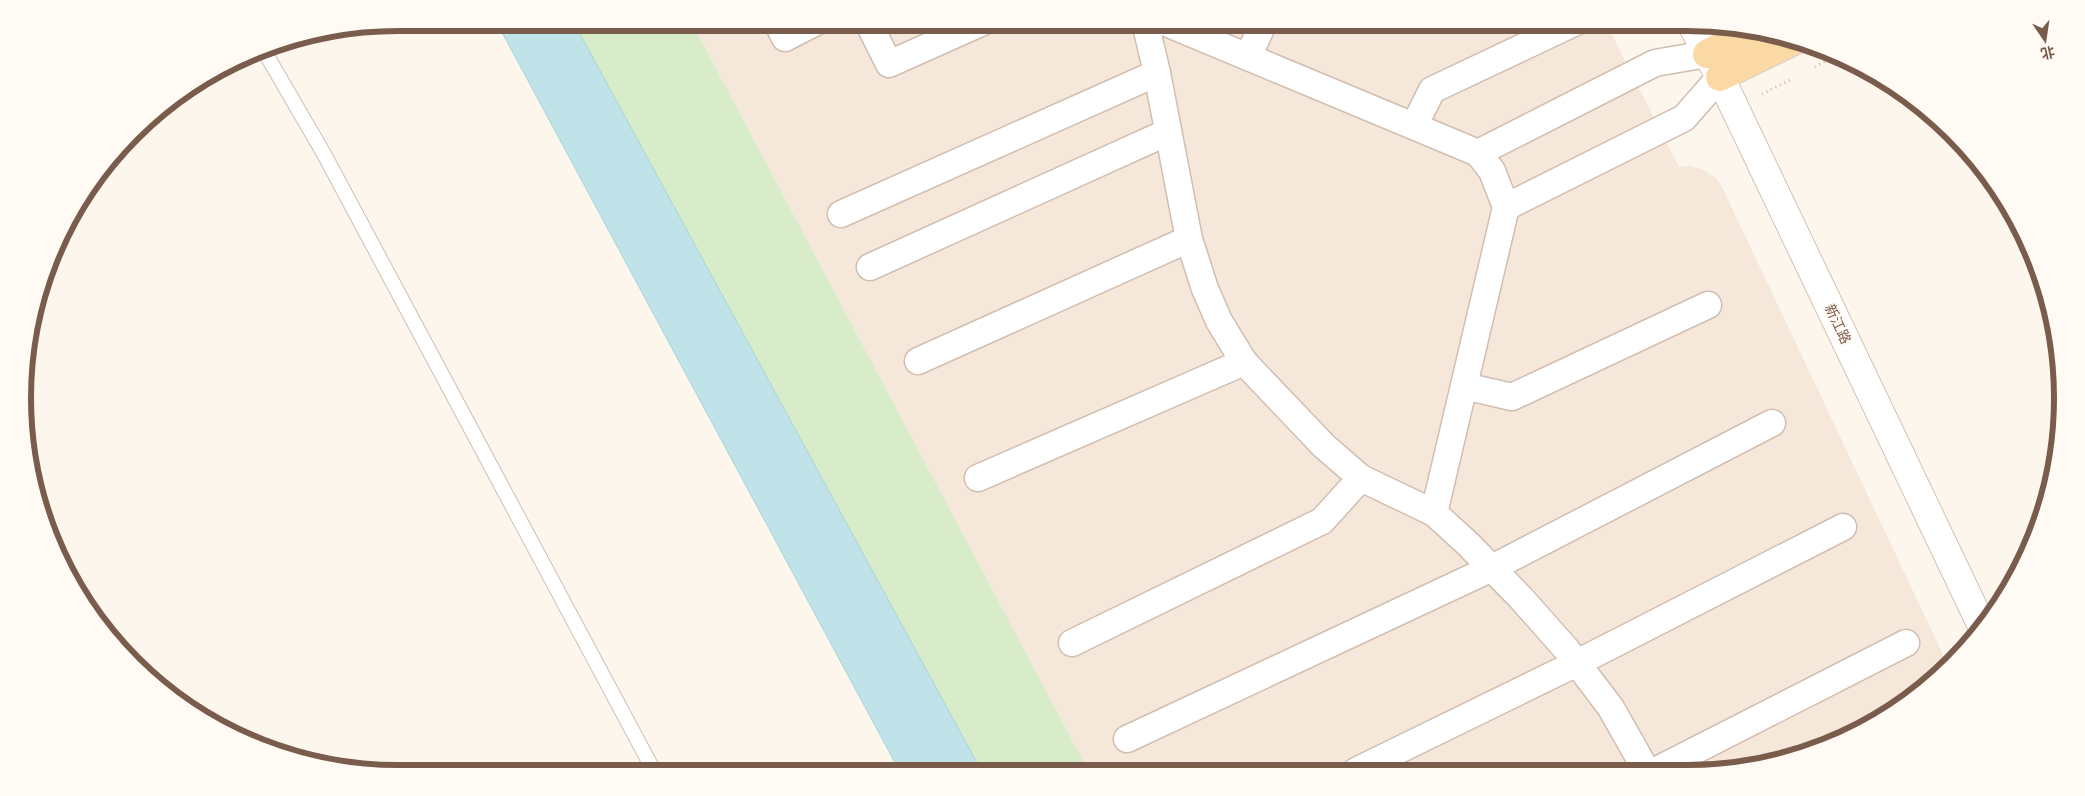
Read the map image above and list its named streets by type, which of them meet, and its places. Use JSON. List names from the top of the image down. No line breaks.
{"streets":{"street":["新江路"]},"north":"bottom"}
